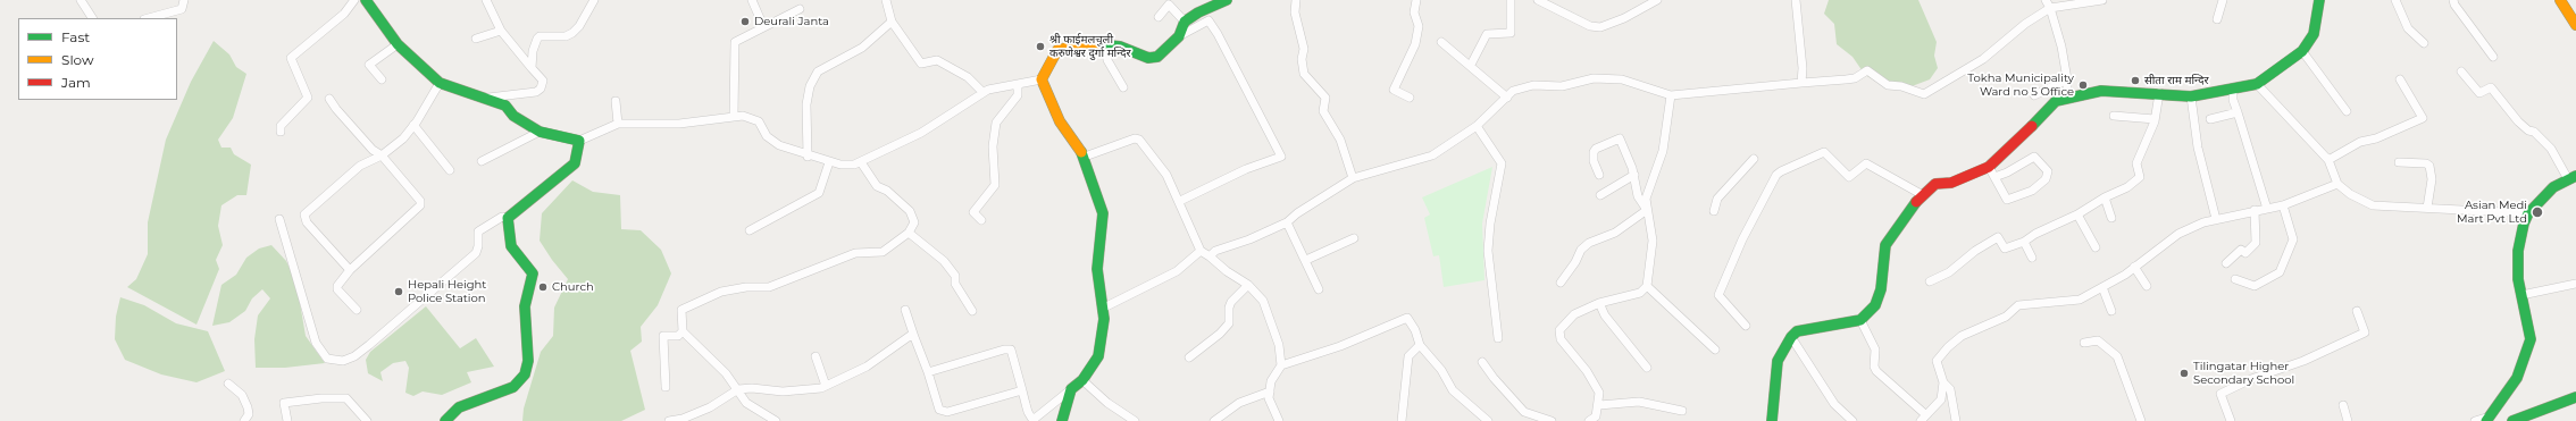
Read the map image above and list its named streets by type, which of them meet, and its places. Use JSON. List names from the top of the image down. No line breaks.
{"places":["Deurali Janta","श्री फाईमलचुली करुणेश्वर दुर्गा मन्दिर","सीता राम मन्दिर","Tokha Municipality Ward no 5 Office","Asian Medi Mart Pvt Ltd","Church","Hepali Height Police Station","Tilingatar Higher Secondary School"],"legend":["Fast","Slow","Jam"]}
